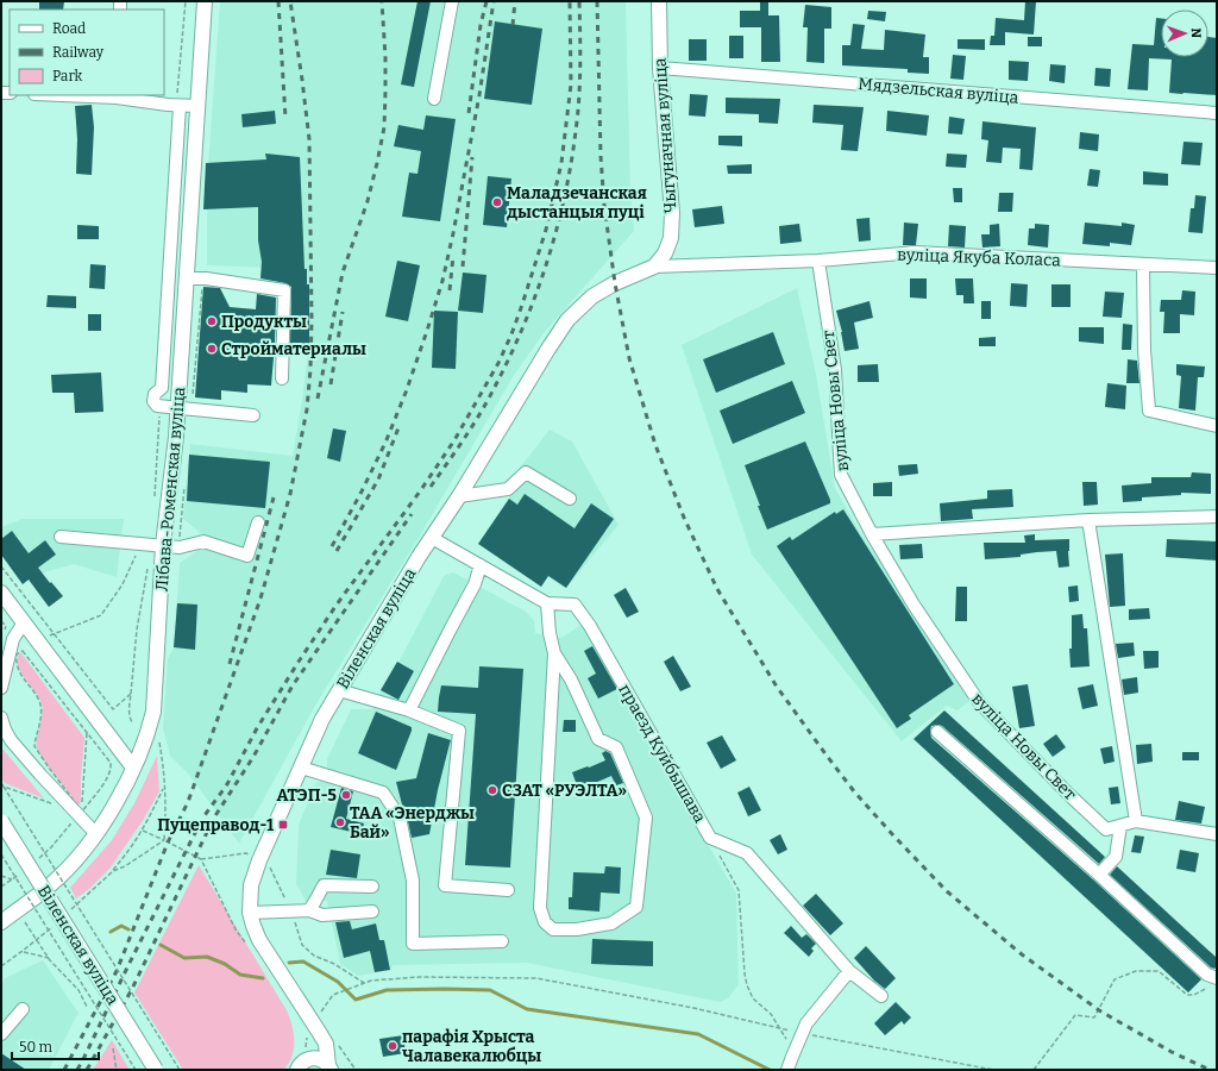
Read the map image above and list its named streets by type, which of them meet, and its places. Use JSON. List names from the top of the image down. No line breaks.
{"streets":{"main road":["Чыгуначная вуліца","Лібава-Роменская вуліца","Віленская вуліца"],"street":["Мядзельская вуліца","вуліца Якуба Коласа","вуліца Новы Свет","праезд Куйбышава"]},"crossings":[["Мядзельская вуліца","Чыгуначная вуліца"],["Чыгуначная вуліца","вуліца Якуба Коласа"],["Чыгуначная вуліца","Віленская вуліца"],["вуліца Якуба Коласа","вуліца Новы Свет"],["вуліца Якуба Коласа","Віленская вуліца"],["Віленская вуліца","праезд Куйбышава"]],"places":{"other":["Маладзечанская дыстанцыя пуці","Продукты","Стройматериалы","СЗАТ «РУЭЛТА»","АТЭП-5","ТАА «Энерджы Бай»","парафія Хрыста Чалавекалюбцы"],"transit":["Пуцеправод-1"]},"legend":["Road","Railway","Park"],"scale_bar":"50 m","north":"right"}
